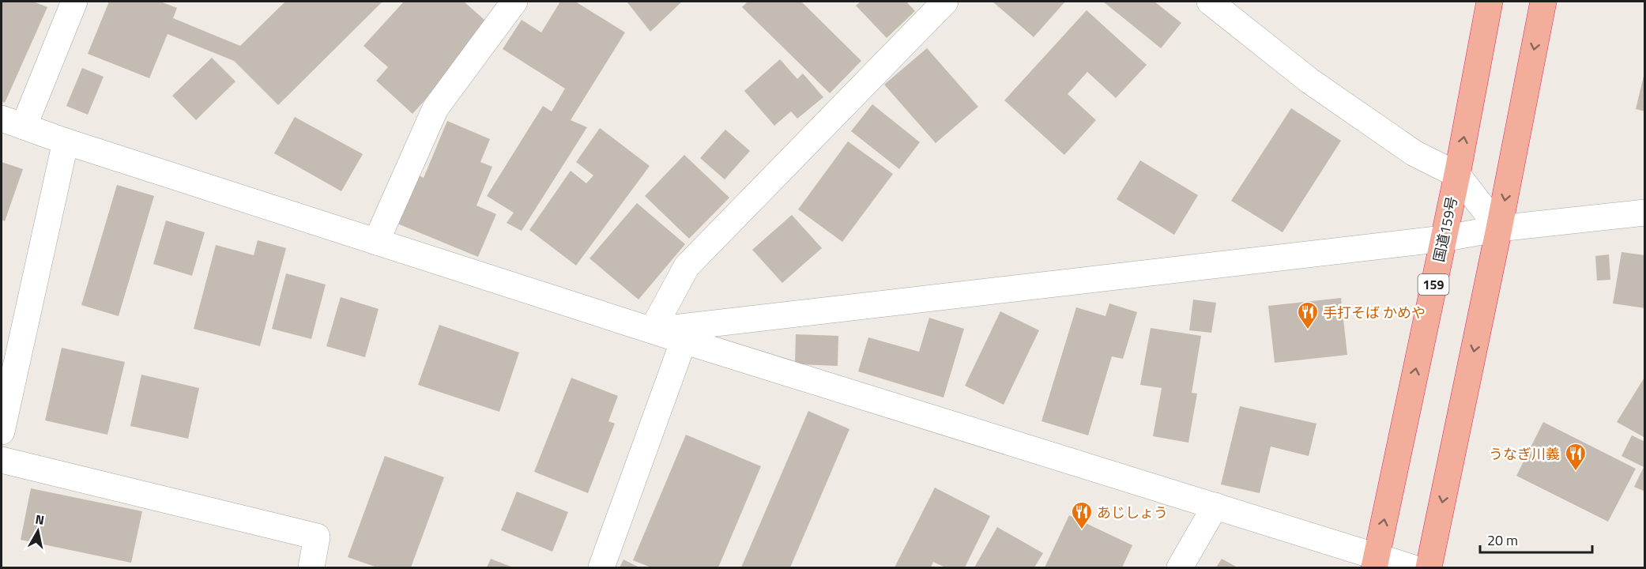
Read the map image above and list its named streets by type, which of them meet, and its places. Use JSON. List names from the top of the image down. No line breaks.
{"streets":{"highway":["国道159号","159"]},"places":{"restaurant":["手打そば かめや","うなぎ川義","あじしょう"]},"scale_bar":"20 m","north":"top"}
